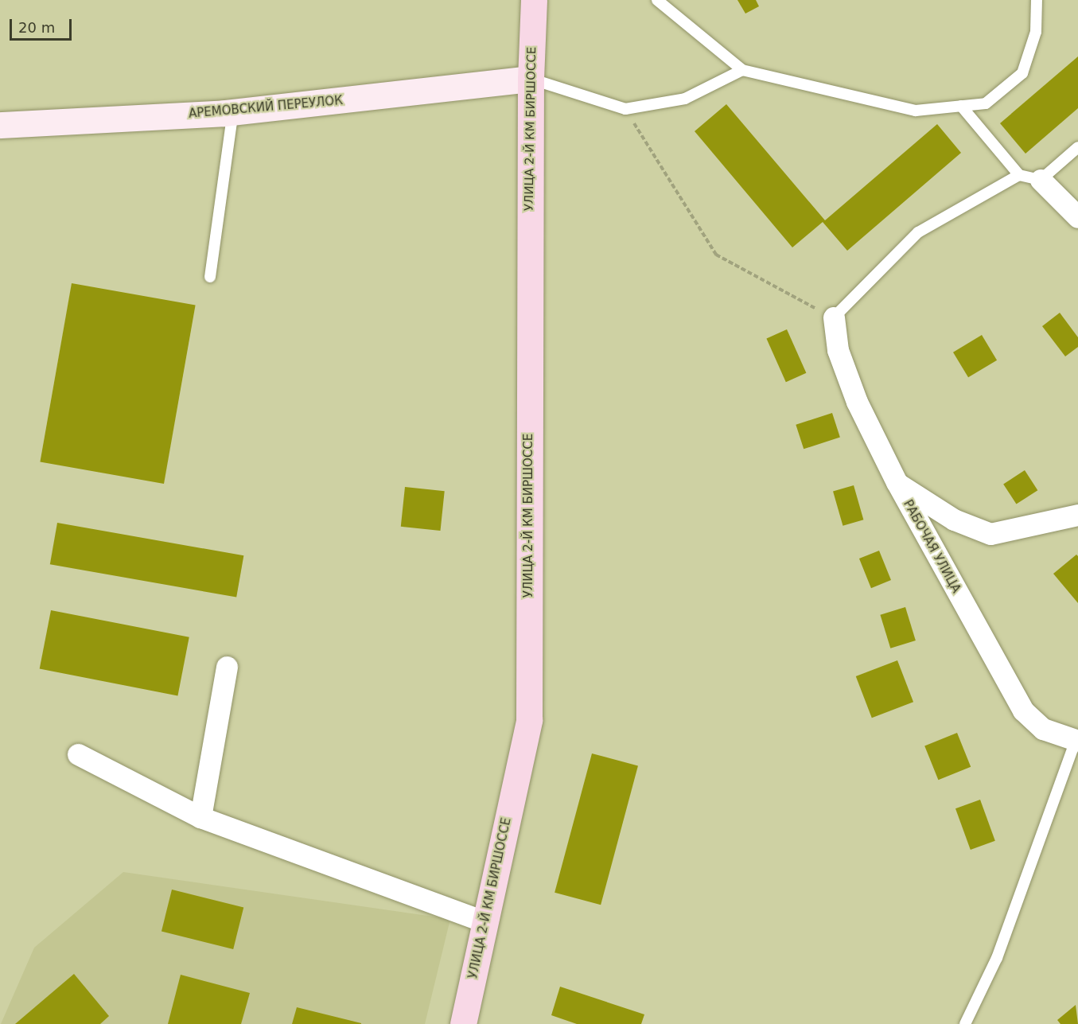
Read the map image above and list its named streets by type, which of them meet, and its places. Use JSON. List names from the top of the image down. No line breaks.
{"streets":{"main road":["УЛИЦА 2-Й КМ БИРШОССЕ"],"street":["АРЕМОВСКИЙ ПЕРЕУЛОК","РАБОЧАЯ УЛИЦА"]},"crossings":[["АРЕМОВСКИЙ ПЕРЕУЛОК","УЛИЦА 2-Й КМ БИРШОССЕ"]],"scale_bar":"20 m"}
